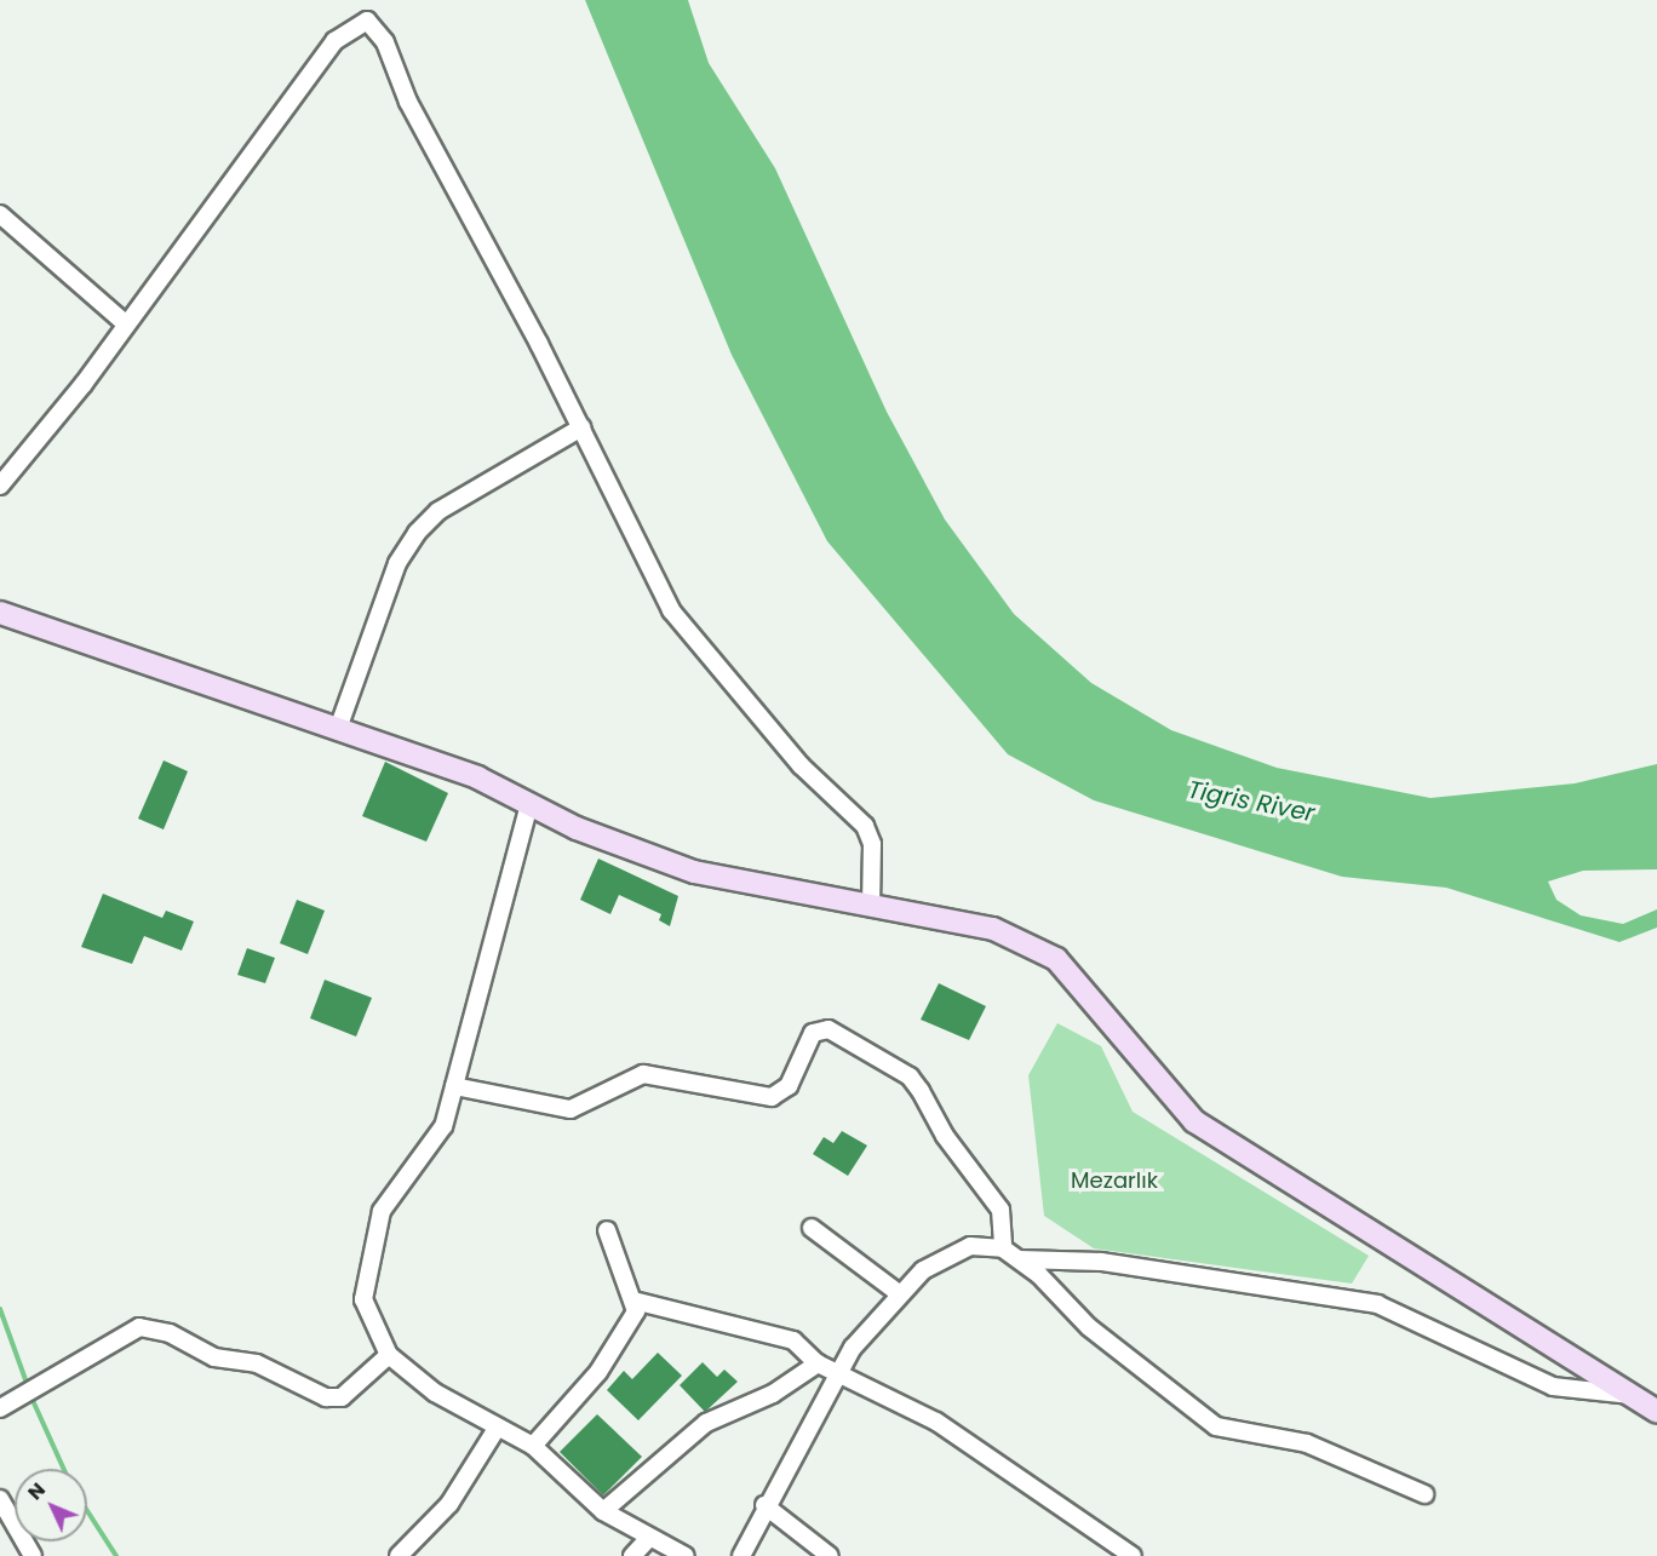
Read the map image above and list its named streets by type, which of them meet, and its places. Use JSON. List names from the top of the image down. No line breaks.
{"water":["Tigris River"],"parks":["Mezarlık"],"north":"top left"}
